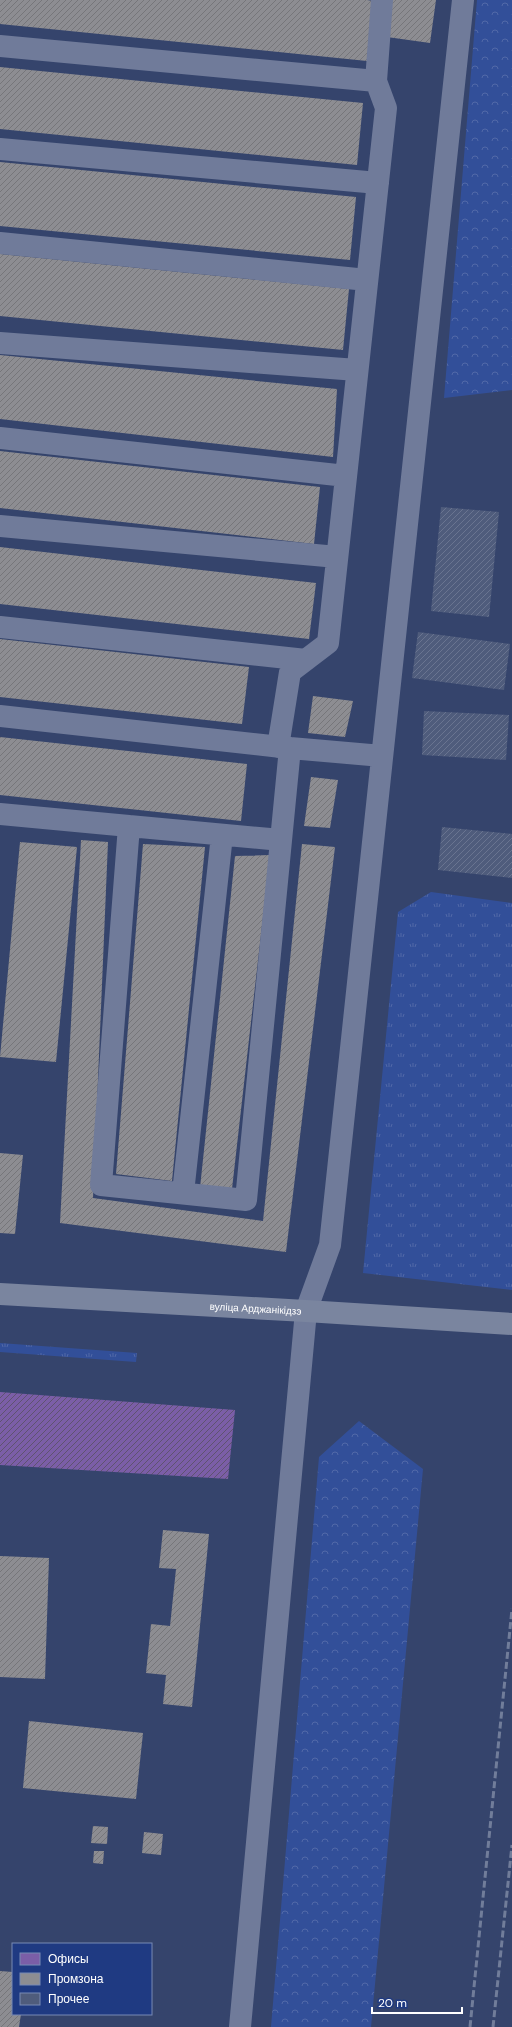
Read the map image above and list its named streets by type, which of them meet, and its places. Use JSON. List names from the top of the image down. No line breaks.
{"streets":{"main road":["вуліца Арджанікідзэ"]},"legend":["Офисы","Промзона","Прочее"],"scale_bar":"20 m"}
